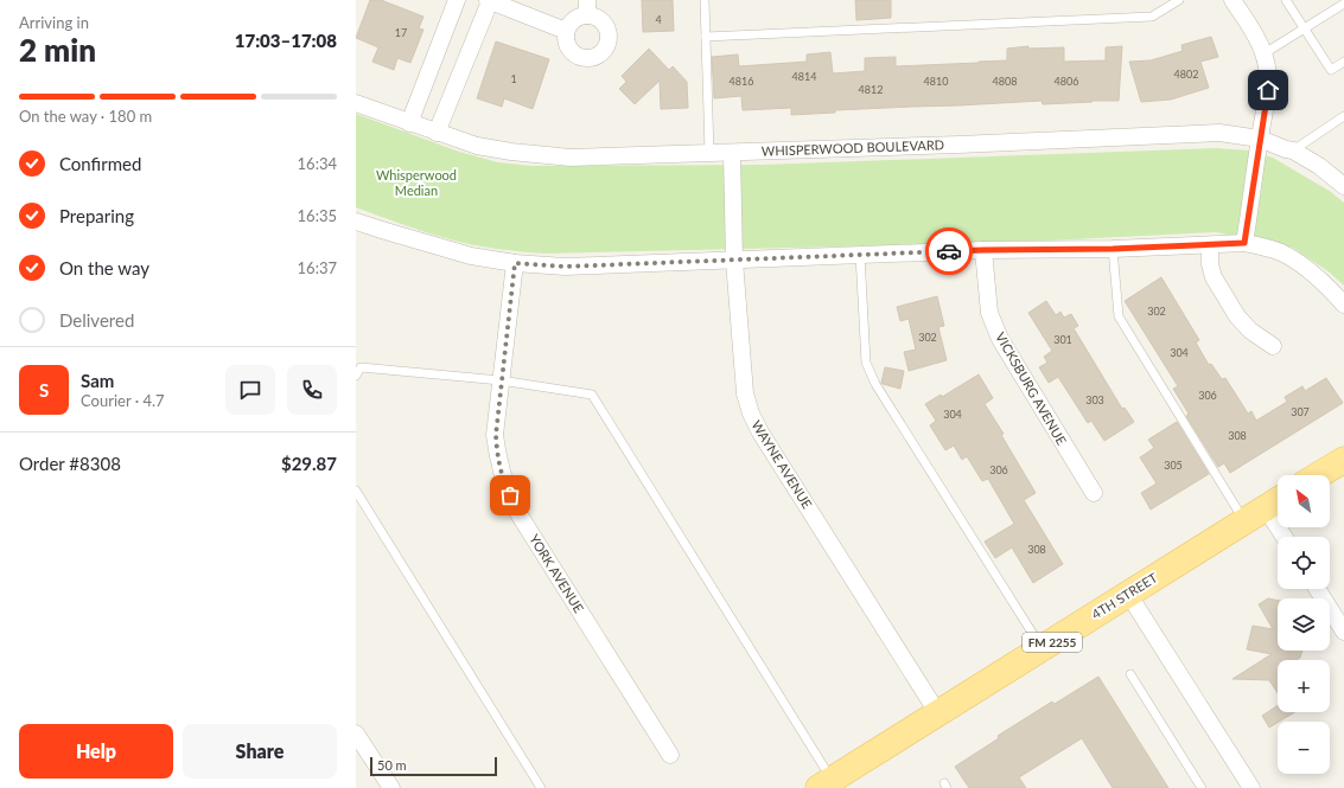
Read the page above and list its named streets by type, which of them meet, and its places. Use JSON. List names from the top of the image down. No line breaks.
{"streets":{"main road":["4TH STREET","FM 2255"],"street":["WHISPERWOOD BOULEVARD","VICKSBURG AVENUE","WAYNE AVENUE","YORK AVENUE"]},"crossings":[["WHISPERWOOD BOULEVARD","WAYNE AVENUE"],["WAYNE AVENUE","4TH STREET"]],"parks":["Whisperwood Median"],"house_numbers":["4","17","4802","4814","1","4816","4810","4808","4806","4812","302","302","301","304","306","303","307","304","308","305","306","308"],"scale_bar":"50 m","north":"top left","page":{"heading":["2 min","Arriving in","17:03–17:08"],"panel":["Sam","Courier · 4.7","Order #8308","$29.87"],"bar":"On the way · 180 m","list":[["Confirmed","16:34"],["Preparing","16:35"],["On the way","16:37"],"Delivered"],"round":"S","map_buttons":["+","−"],"buttons":["Help","Share"],"scale":"50 m"}}
